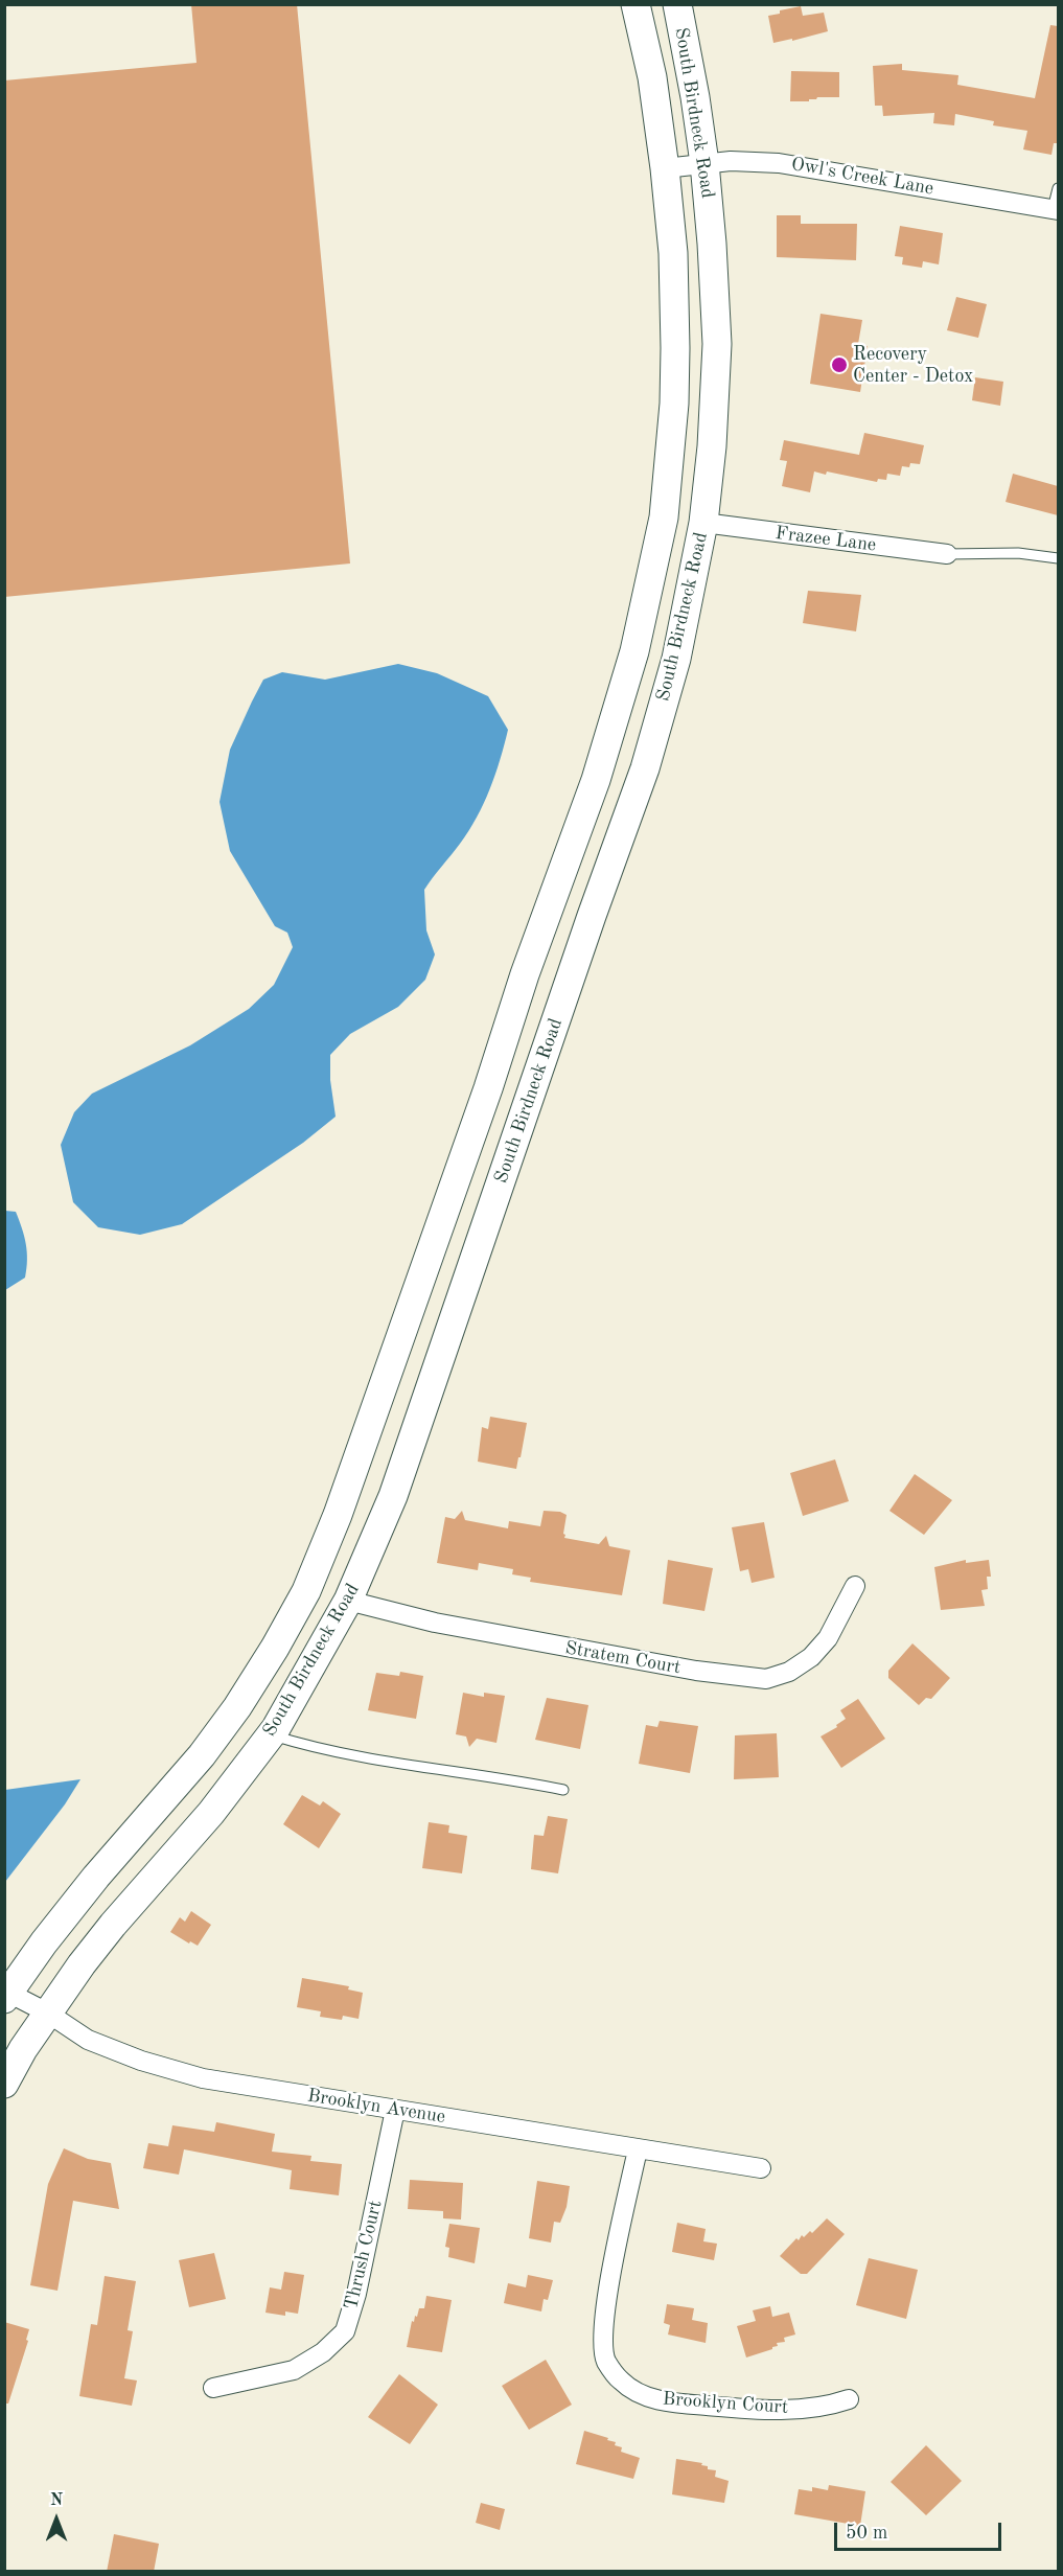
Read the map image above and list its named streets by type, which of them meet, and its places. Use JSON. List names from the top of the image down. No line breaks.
{"streets":{"main road":["South Birdneck Road"],"street":["Owl's Creek Lane","Frazee Lane","Stratem Court","Brooklyn Avenue","Thrush Court","Brooklyn Court"]},"crossings":[["South Birdneck Road","Owl's Creek Lane"],["South Birdneck Road","Frazee Lane"],["South Birdneck Road","Stratem Court"],["South Birdneck Road","Brooklyn Avenue"],["Brooklyn Avenue","Thrush Court"],["Brooklyn Avenue","Brooklyn Court"]],"places":["Recovery Center - Detox"],"scale_bar":"50 m","north":"top"}
